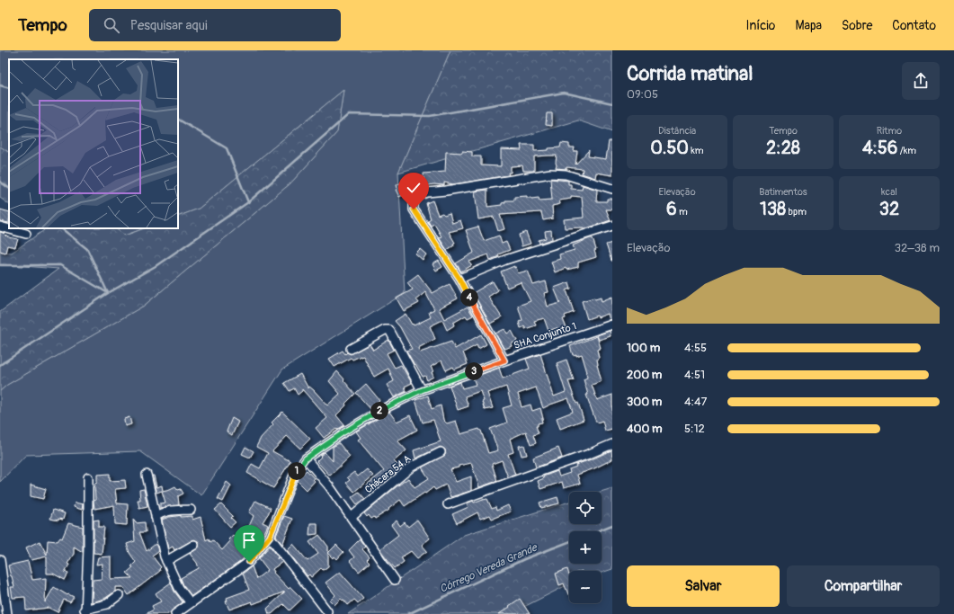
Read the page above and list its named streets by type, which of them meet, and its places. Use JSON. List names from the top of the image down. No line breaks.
{"streets":{"street":["SHA Conjunto 1","Chácara 54 A"]},"water":["Córrego Vereda Grande"],"page":{"header":"Tempo","search":"Pesquisar aqui","nav":["Início","Mapa","Sobre","Contato"],"heading":["Corrida matinal","09:05"],"stats":[["Distância","0.50 km"],["Tempo","2:28"],["Ritmo","4:56 /km"],["Elevação","6 m"],["Batimentos","138 bpm"],["kcal","32"]],"chart":["Elevação","32–38 m"],"pins":["4","3","2","1"],"list":[{"name":"100 m","note":"4:55"},{"name":"200 m","note":"4:51"},{"name":"300 m","note":"4:47"},{"name":"400 m","note":"5:12"}],"map_buttons":["+","−"],"buttons":["Salvar","Compartilhar"]}}
